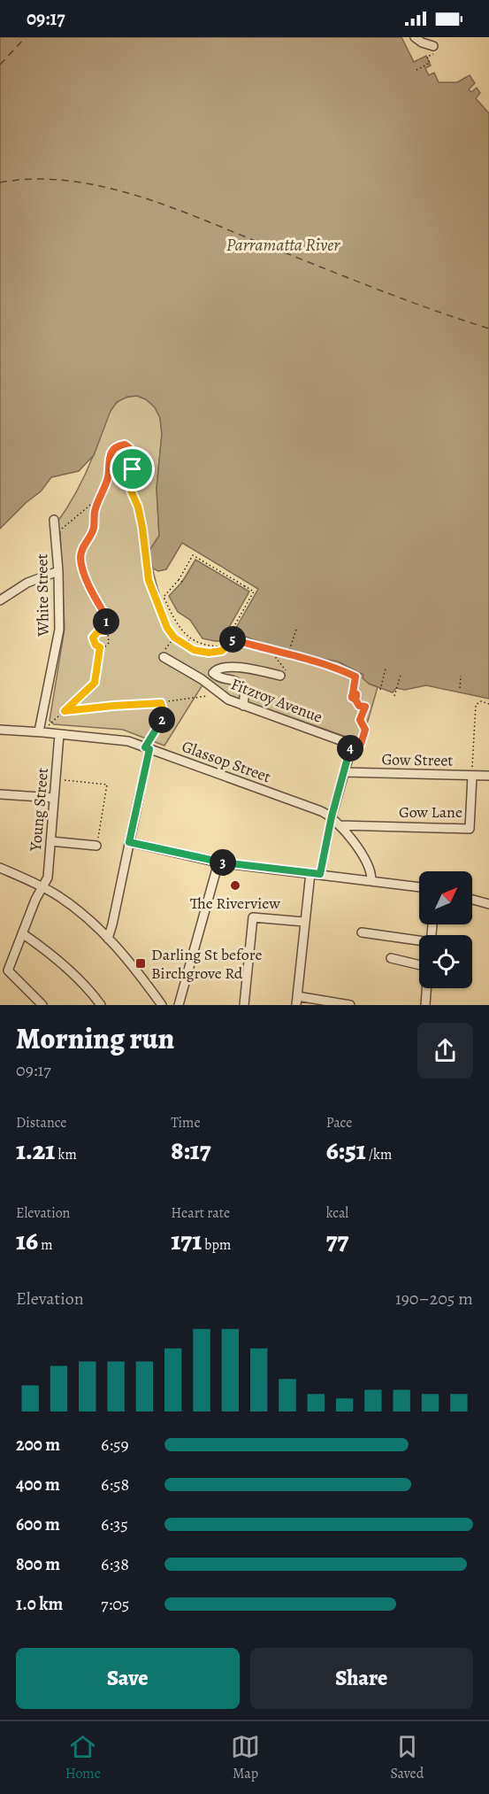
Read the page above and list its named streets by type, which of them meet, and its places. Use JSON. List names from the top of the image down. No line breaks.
{"streets":{"street":["White Street","Fitzroy Avenue","Gow Street","Glassop Street","Young Street","Gow Lane"]},"crossings":[["White Street","Glassop Street"],["Gow Street","Gow Lane"],["Glassop Street","Young Street"],["Glassop Street","Gow Lane"]],"water":["Parramatta River"],"places":{"other":["The Riverview"],"transit":["Darling St before Birchgrove Rd"]},"north":"top right","page":{"status":"09:17","pins":["1","5","2","4","3"],"heading":["Morning run","09:17"],"stats":[["Distance","1.21 km"],["Time","8:17"],["Pace","6:51 /km"],["Elevation","16 m"],["Heart rate","171 bpm"],["kcal","77"]],"chart":["Elevation","190–205 m"],"list":[{"name":"200 m","note":"6:59"},{"name":"400 m","note":"6:58"},{"name":"600 m","note":"6:35"},{"name":"800 m","note":"6:38"},{"name":"1.0 km","note":"7:05"}],"buttons":["Save","Share"],"tabs":["Home","Map","Saved"]}}
